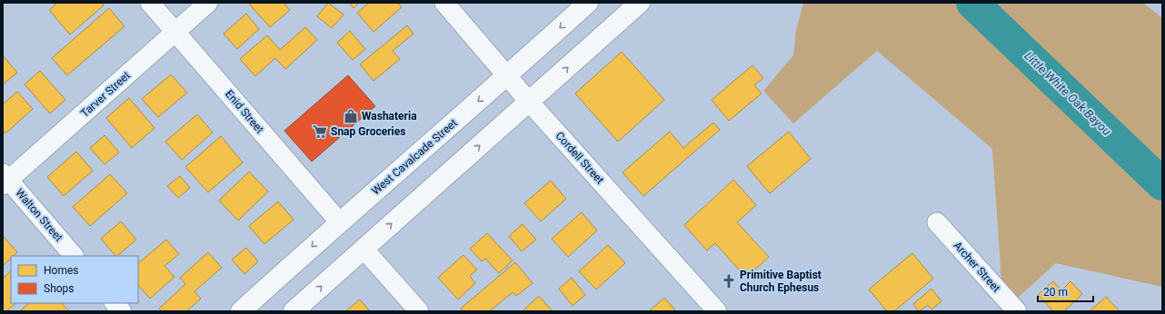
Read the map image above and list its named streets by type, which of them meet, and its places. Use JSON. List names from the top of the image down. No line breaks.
{"streets":{"main road":["West Cavalcade Street"],"street":["Tarver Street","Enid Street","Cordell Street","Walton Street","Archer Street"]},"crossings":[["Tarver Street","Enid Street"],["Tarver Street","Walton Street"],["Enid Street","West Cavalcade Street"],["West Cavalcade Street","Cordell Street"]],"water":["Little White Oak Bayou"],"places":{"shop":["Washateria"],"supermarket":["Snap Groceries"],"church":["Primitive Baptist Church Ephesus"]},"legend":["Homes","Shops"],"scale_bar":"20 m"}
